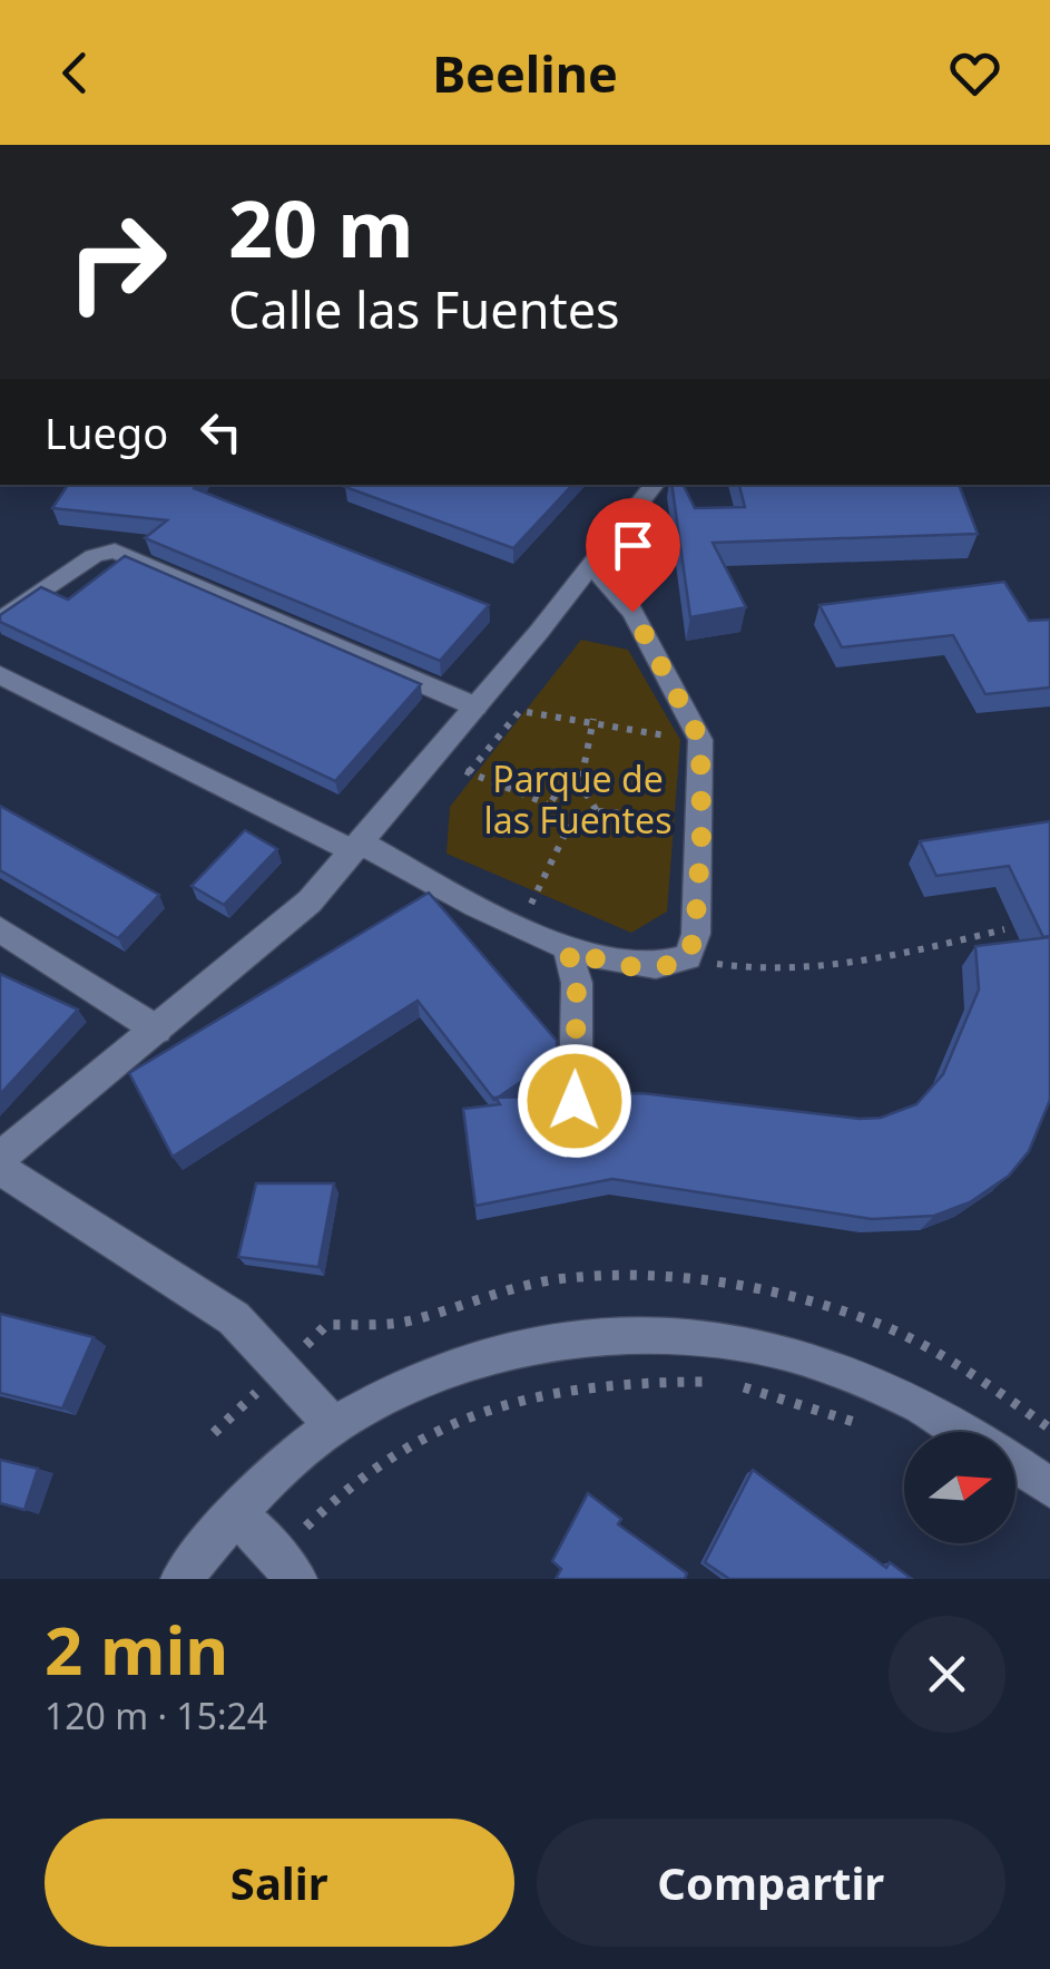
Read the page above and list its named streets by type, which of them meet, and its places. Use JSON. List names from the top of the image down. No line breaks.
{"parks":["Parque de las Fuentes"],"north":"right","page":{"header":"Beeline","turn":["20 m","Calle las Fuentes"],"then":"Luego","heading":["2 min","120 m · 15:24"],"buttons":["Salir","Compartir"]}}
